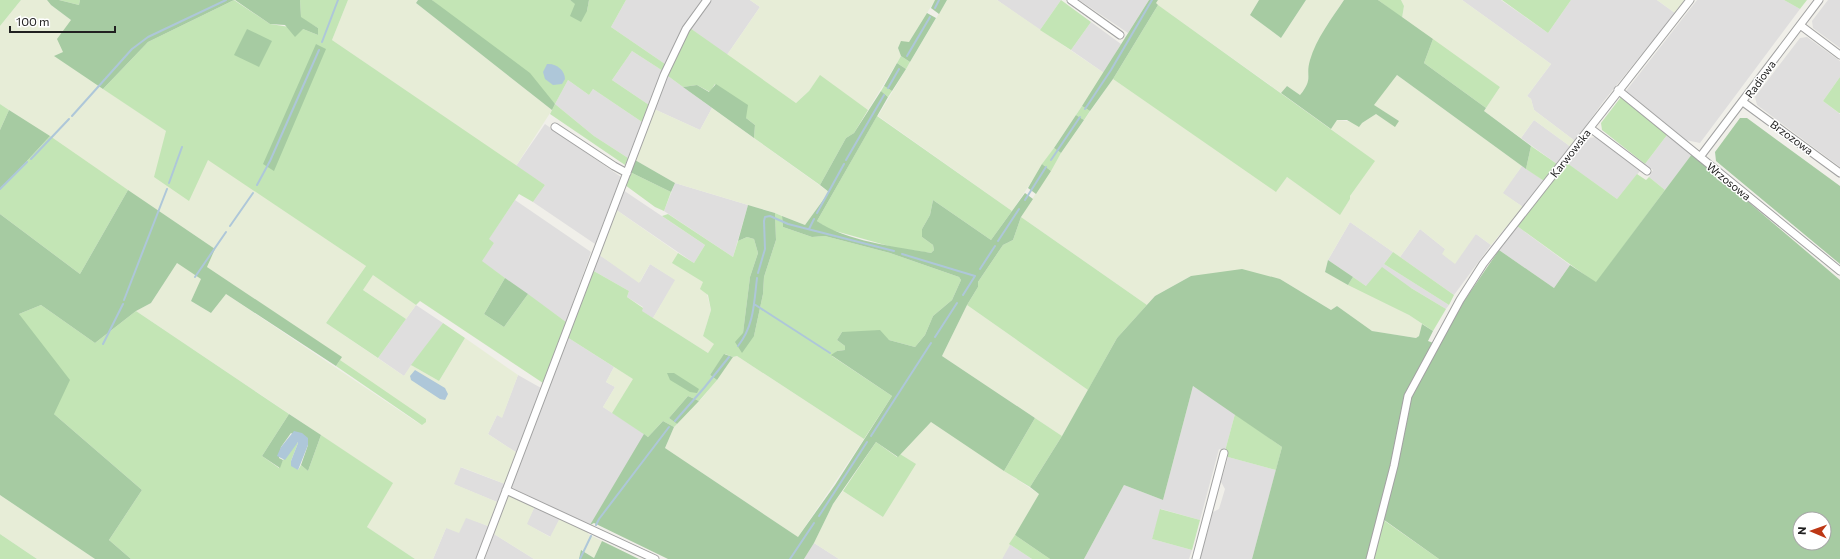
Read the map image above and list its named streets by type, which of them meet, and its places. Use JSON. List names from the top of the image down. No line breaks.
{"streets":{"street":["Radiowa","Brzozowa","Karwowska","Wrzosowa"]},"crossings":[["Radiowa","Brzozowa"],["Radiowa","Wrzosowa"],["Karwowska","Wrzosowa"]],"scale_bar":"100 m","north":"left"}
